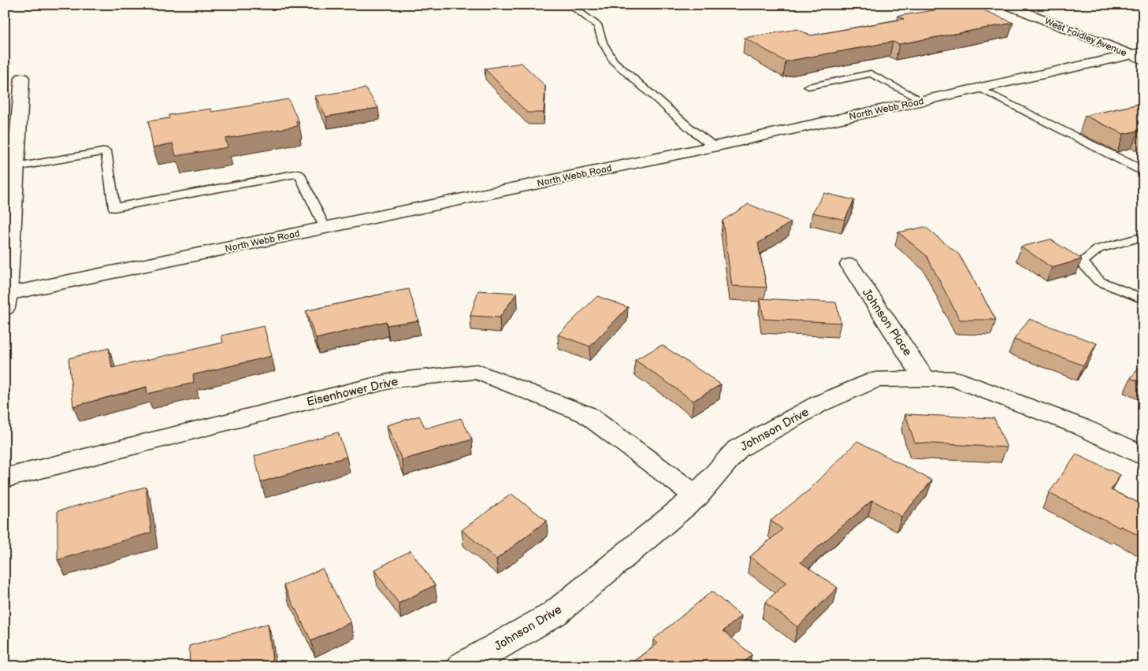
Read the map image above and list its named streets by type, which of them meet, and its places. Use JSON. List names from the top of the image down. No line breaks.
{"streets":{"street":["West Faidley Avenue","North Webb Road","Johnson Place","Eisenhower Drive","Johnson Drive"]},"crossings":[["West Faidley Avenue","North Webb Road"],["Johnson Place","Johnson Drive"],["Eisenhower Drive","Johnson Drive"]]}
